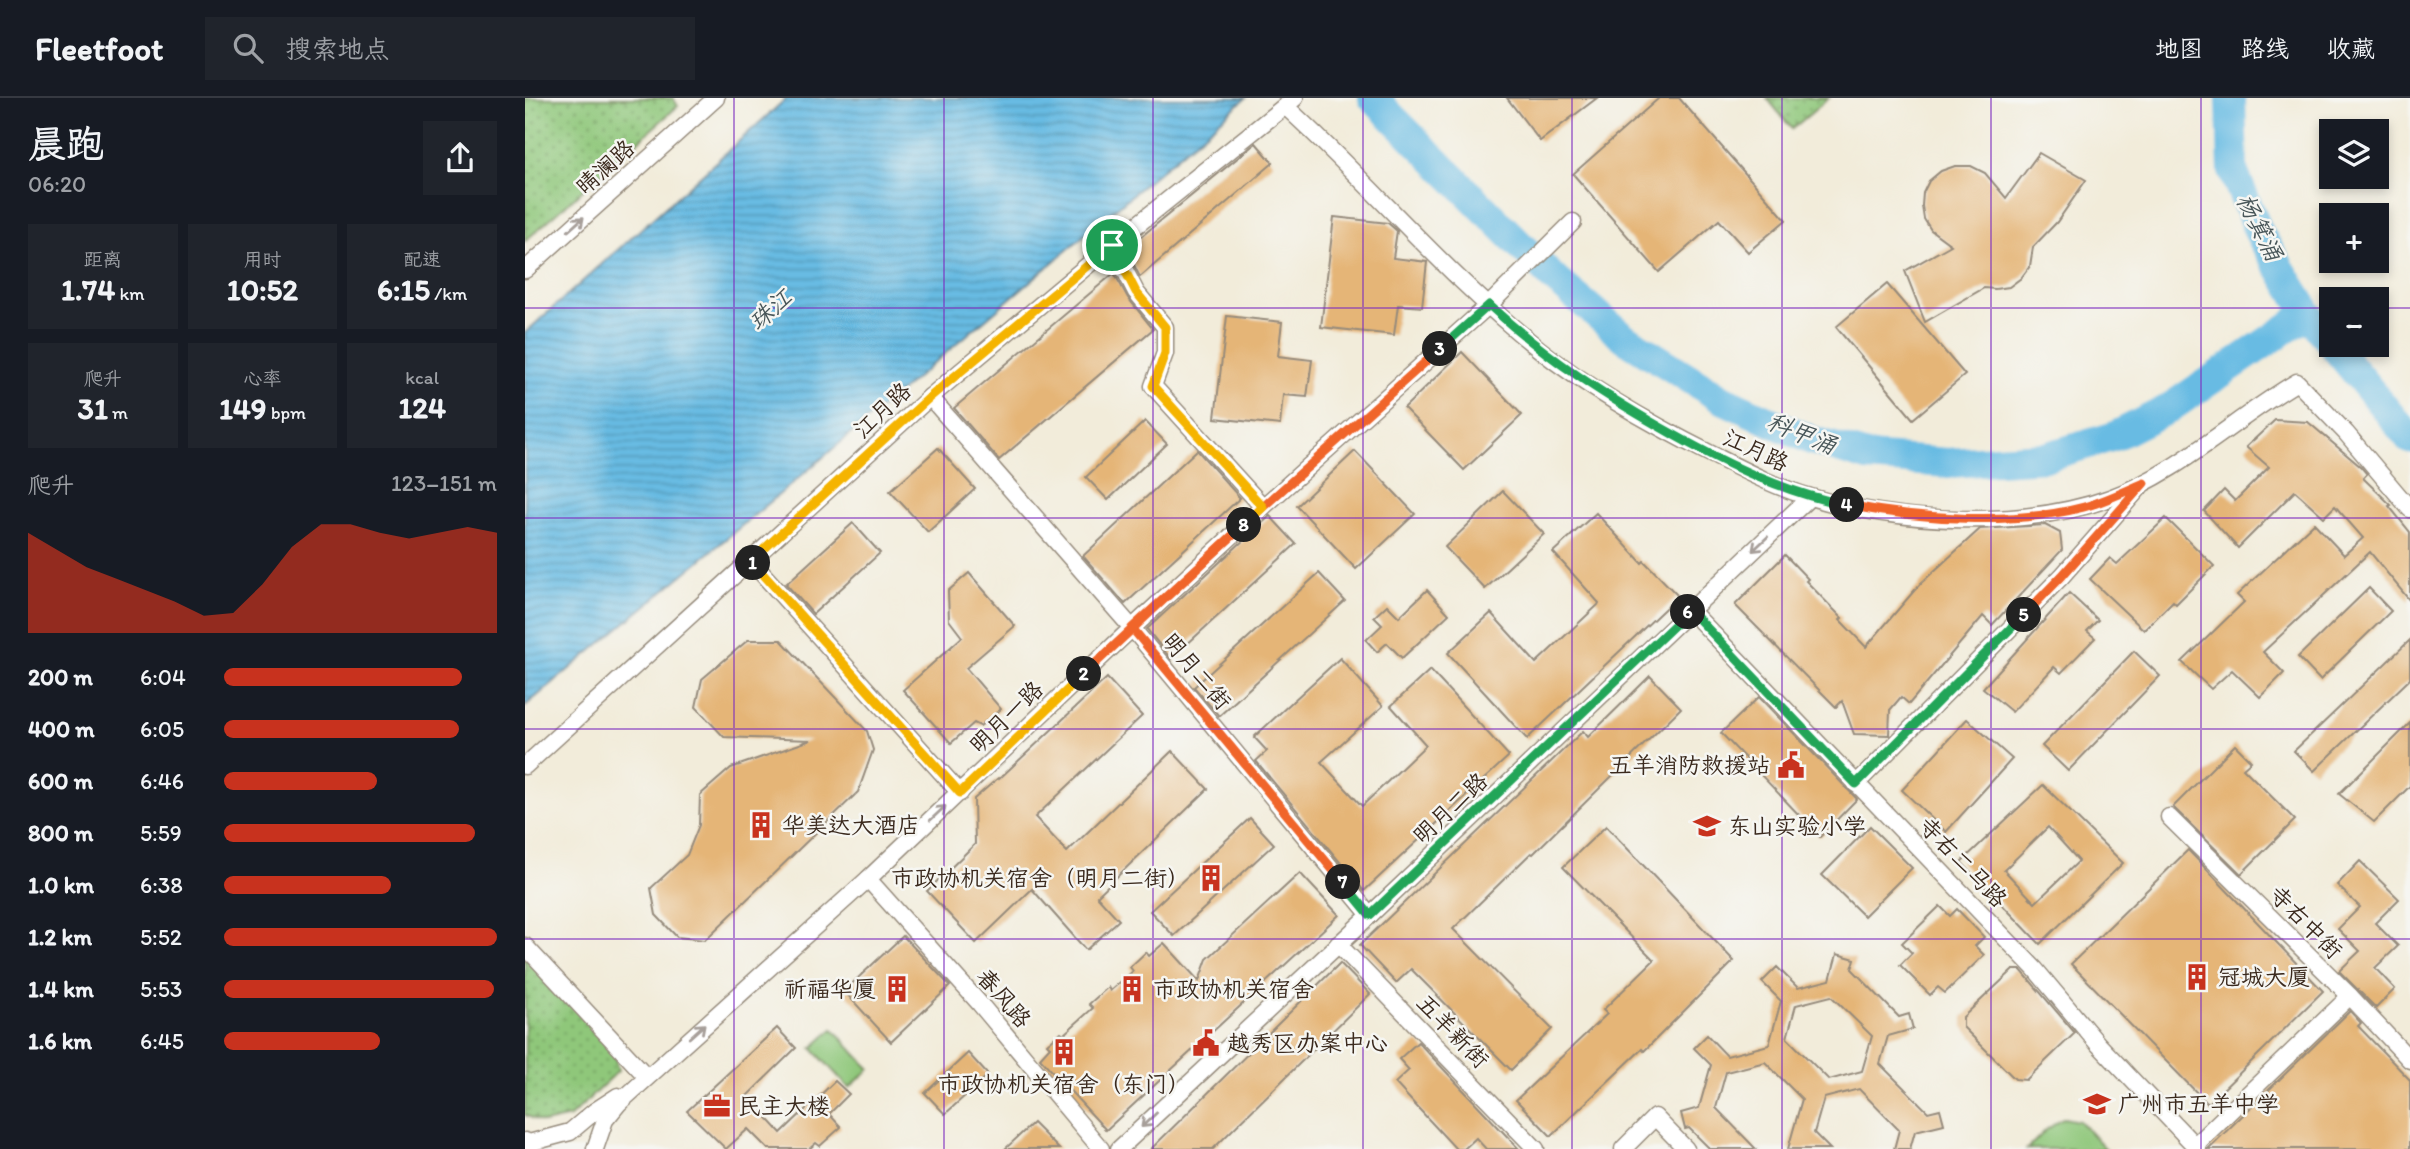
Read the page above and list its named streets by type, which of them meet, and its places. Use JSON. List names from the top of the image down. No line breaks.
{"streets":{"street":["晴澜路","江月路","明月二街","明月一路","明月二路","寺右二马路","寺右中街","春风路","五羊新街"]},"crossings":[["江月路","明月二街"],["江月路","明月一路"],["江月路","明月二路"],["明月二街","明月一路"],["明月二街","明月二路"],["明月一路","春风路"],["明月二路","寺右二马路"],["明月二路","五羊新街"]],"one_way":["晴澜路","明月二路"],"water":["杨箕涌","珠江","科甲涌"],"places":{"public building":["五羊消防救援站","越秀区办案中心"],"building":["华美达大酒店","市政协机关宿舍（明月二街）","冠城大厦","祈福华厦","市政协机关宿舍","市政协机关宿舍（东门）"],"school or university":["东山实验小学","广州市五羊中学"],"office":["民主大楼"]},"page":{"header":"Fleetfoot","search":"搜索地点","nav":["地图","路线","收藏"],"heading":["晨跑","06:20"],"map_buttons":["+","−"],"stats":[["距离","1.74 km"],["用时","10:52"],["配速","6:15 /km"],["爬升","31 m"],["心率","149 bpm"],["kcal","124"]],"pins":["3","4","8","1","6","5","2","7"],"chart":["爬升","123–151 m"],"list":[{"name":"200 m","note":"6:04"},{"name":"400 m","note":"6:05"},{"name":"600 m","note":"6:46"},{"name":"800 m","note":"5:59"},{"name":"1.0 km","note":"6:38"},{"name":"1.2 km","note":"5:52"},{"name":"1.4 km","note":"5:53"},{"name":"1.6 km","note":"6:45"}]}}
